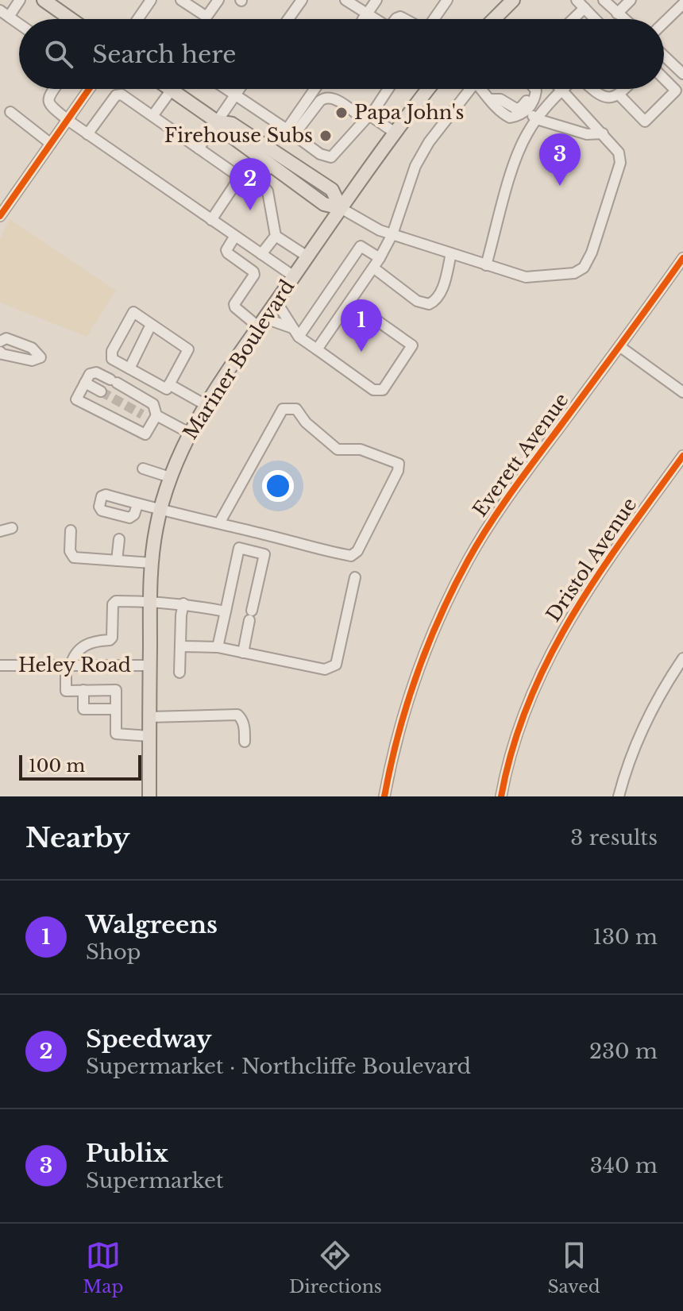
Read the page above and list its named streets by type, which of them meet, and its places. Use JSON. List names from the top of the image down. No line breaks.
{"streets":{"main road":["Mariner Boulevard"],"street":["Everett Avenue","Dristol Avenue","Heley Road"]},"crossings":[["Mariner Boulevard","Heley Road"]],"places":["Papa John's","Firehouse Subs"],"scale_bar":"100 m","page":{"search":"Search here","pins":["3","2","1"],"scale":"100 m","heading":["Nearby","3 results"],"list":[{"mark":"1","name":"Walgreens","note":"Shop","value":"130 m"},{"mark":"2","name":"Speedway","note":"Supermarket · Northcliffe Boulevard","value":"230 m"},{"mark":"3","name":"Publix","note":"Supermarket","value":"340 m"}],"nav":["Map","Directions","Saved"]}}
